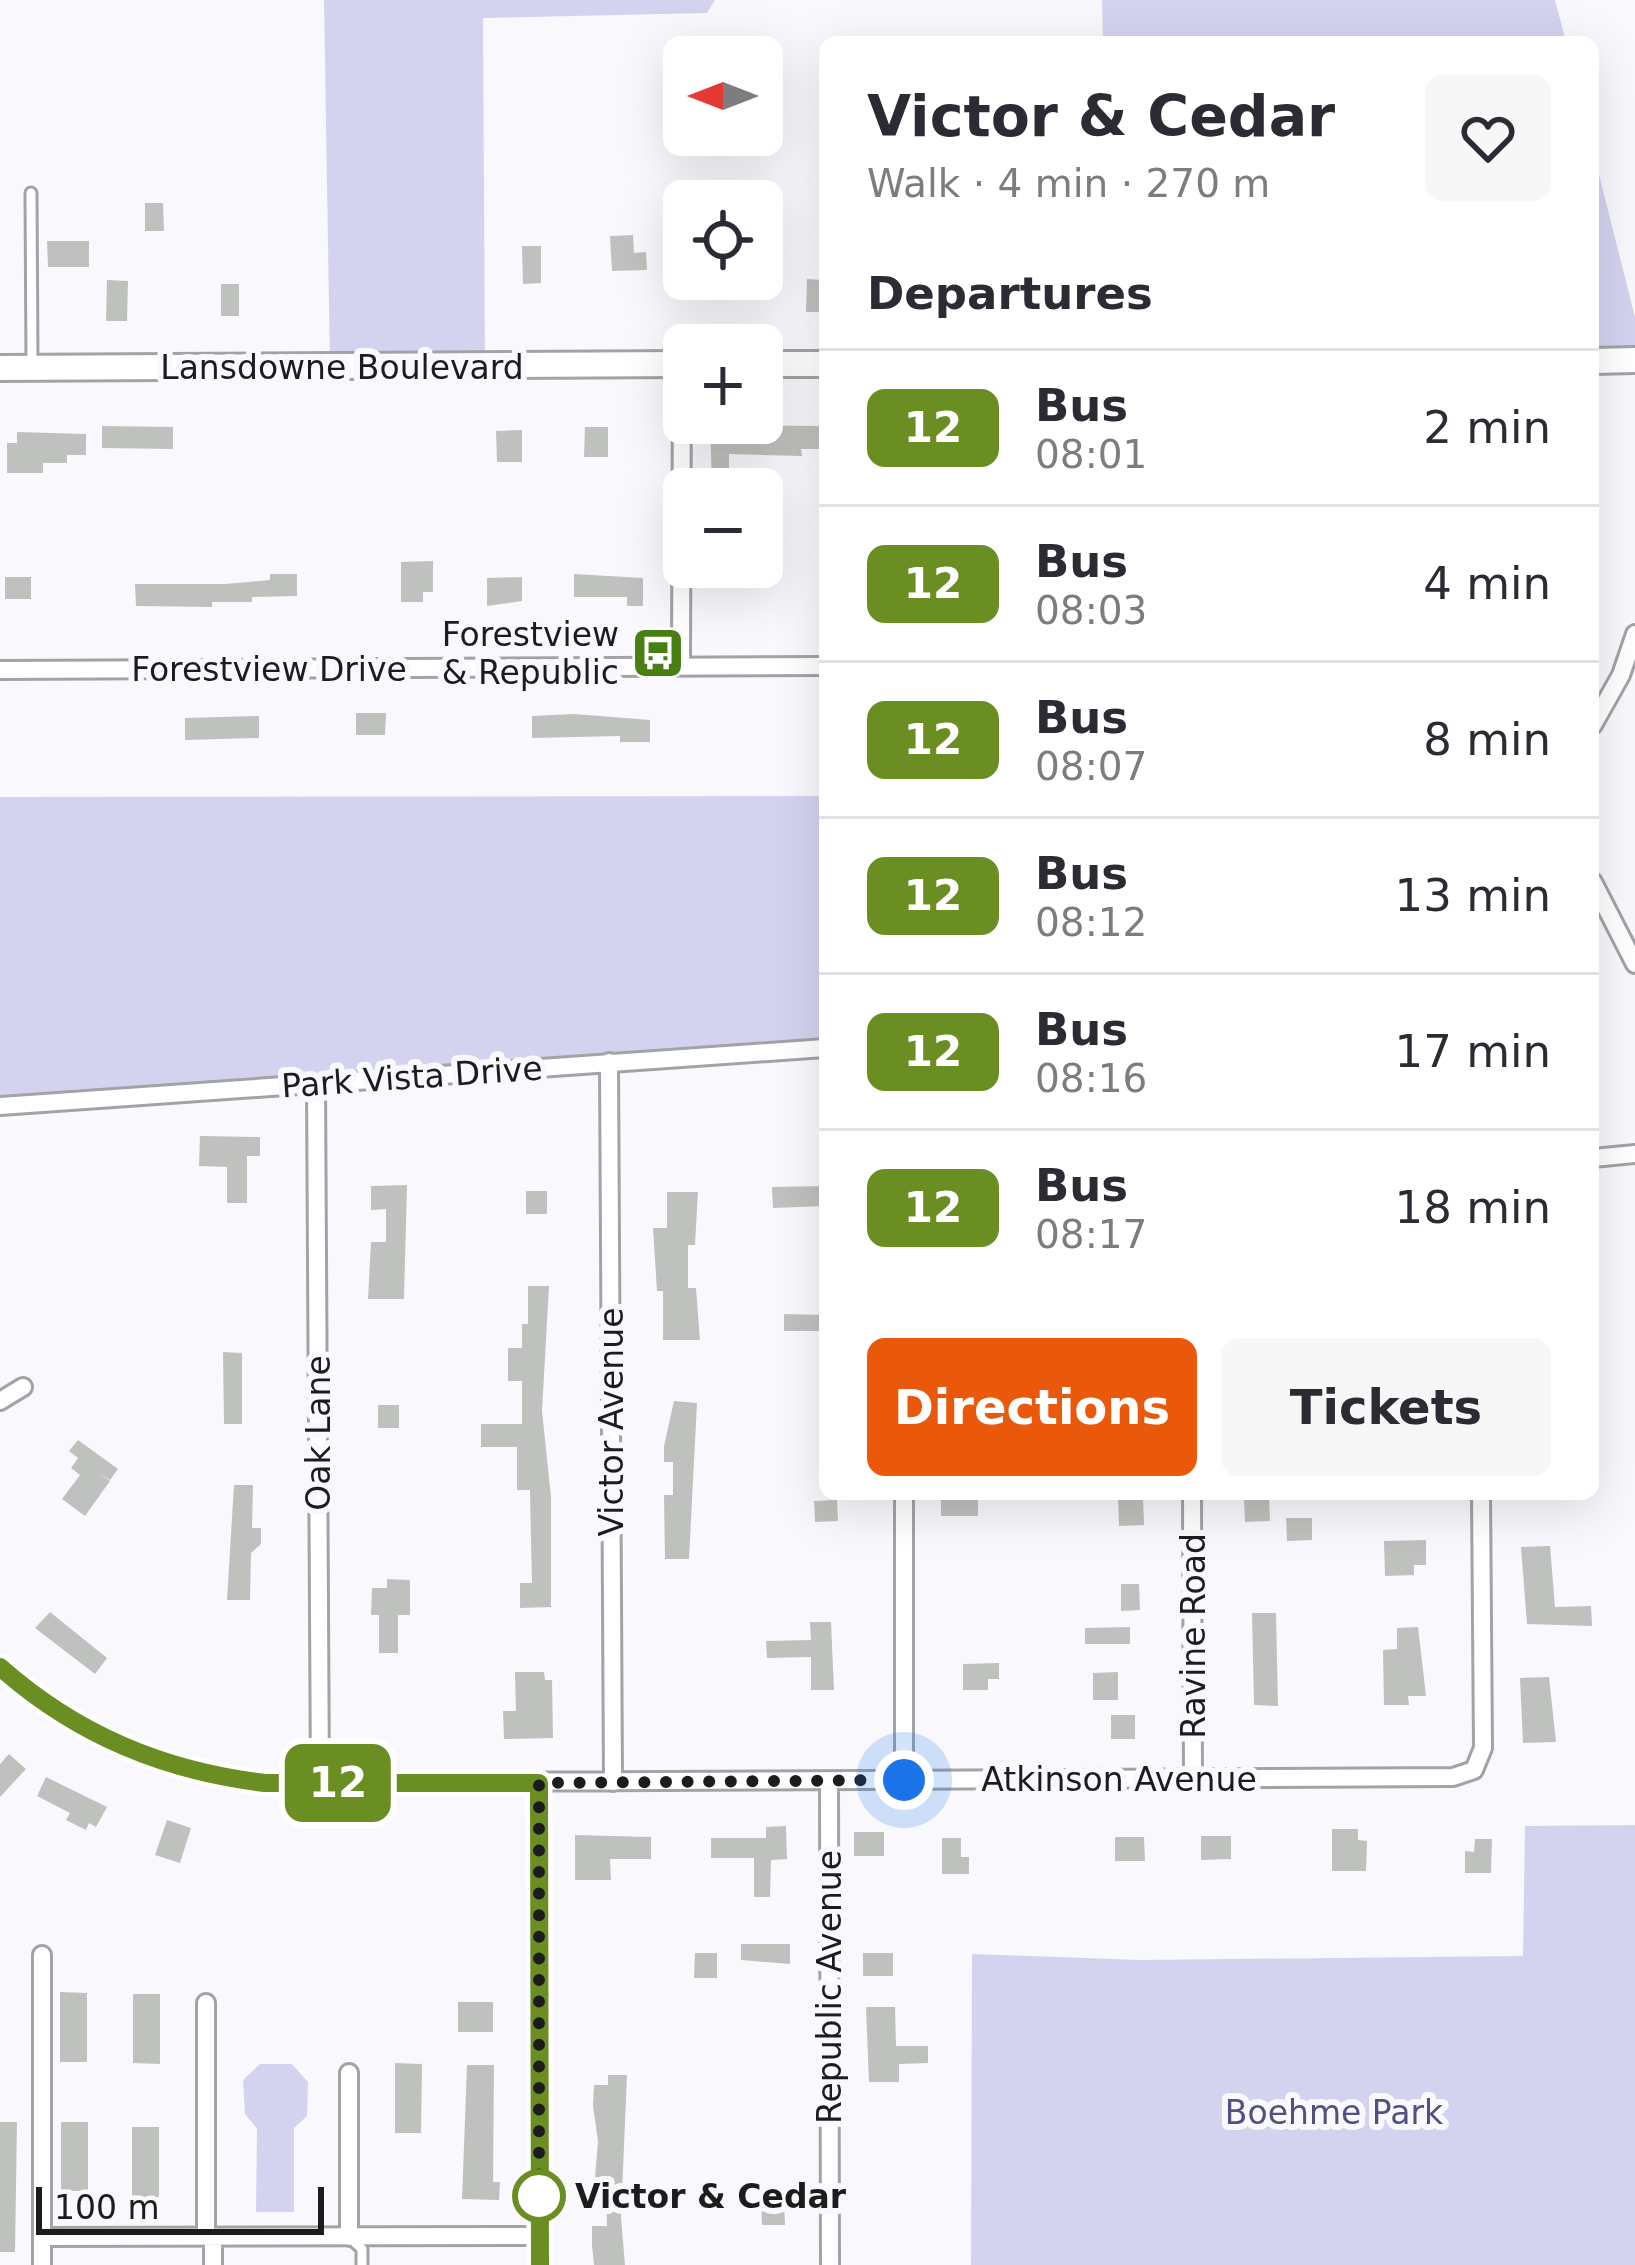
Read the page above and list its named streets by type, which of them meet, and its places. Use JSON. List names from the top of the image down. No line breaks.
{"streets":{"street":["Lansdowne Boulevard","Forestview Drive","Park Vista Drive","Victor Avenue","Oak Lane","Ravine Road","Atkinson Avenue","Republic Avenue"]},"crossings":[["Park Vista Drive","Victor Avenue"],["Park Vista Drive","Oak Lane"],["Victor Avenue","Atkinson Avenue"],["Oak Lane","Atkinson Avenue"],["Ravine Road","Atkinson Avenue"],["Atkinson Avenue","Republic Avenue"]],"parks":["Boehme Park"],"places":{"bus stop":["Forestview & Republic"],"other":["Victor & Cedar"]},"lines":["bus line 12"],"scale_bar":"100 m","north":"left","page":{"on_map":"12","map_buttons":["+","−"],"heading":[["Victor & Cedar","Walk · 4 min · 270 m"],"Departures"],"list":[{"mark":"12","name":"Bus","note":"08:01","value":"2 min"},{"mark":"12","name":"Bus","note":"08:03","value":"4 min"},{"mark":"12","name":"Bus","note":"08:07","value":"8 min"},{"mark":"12","name":"Bus","note":"08:12","value":"13 min"},{"mark":"12","name":"Bus","note":"08:16","value":"17 min"},{"mark":"12","name":"Bus","note":"08:17","value":"18 min"}],"buttons":["Directions","Tickets"],"scale":"100 m"}}
